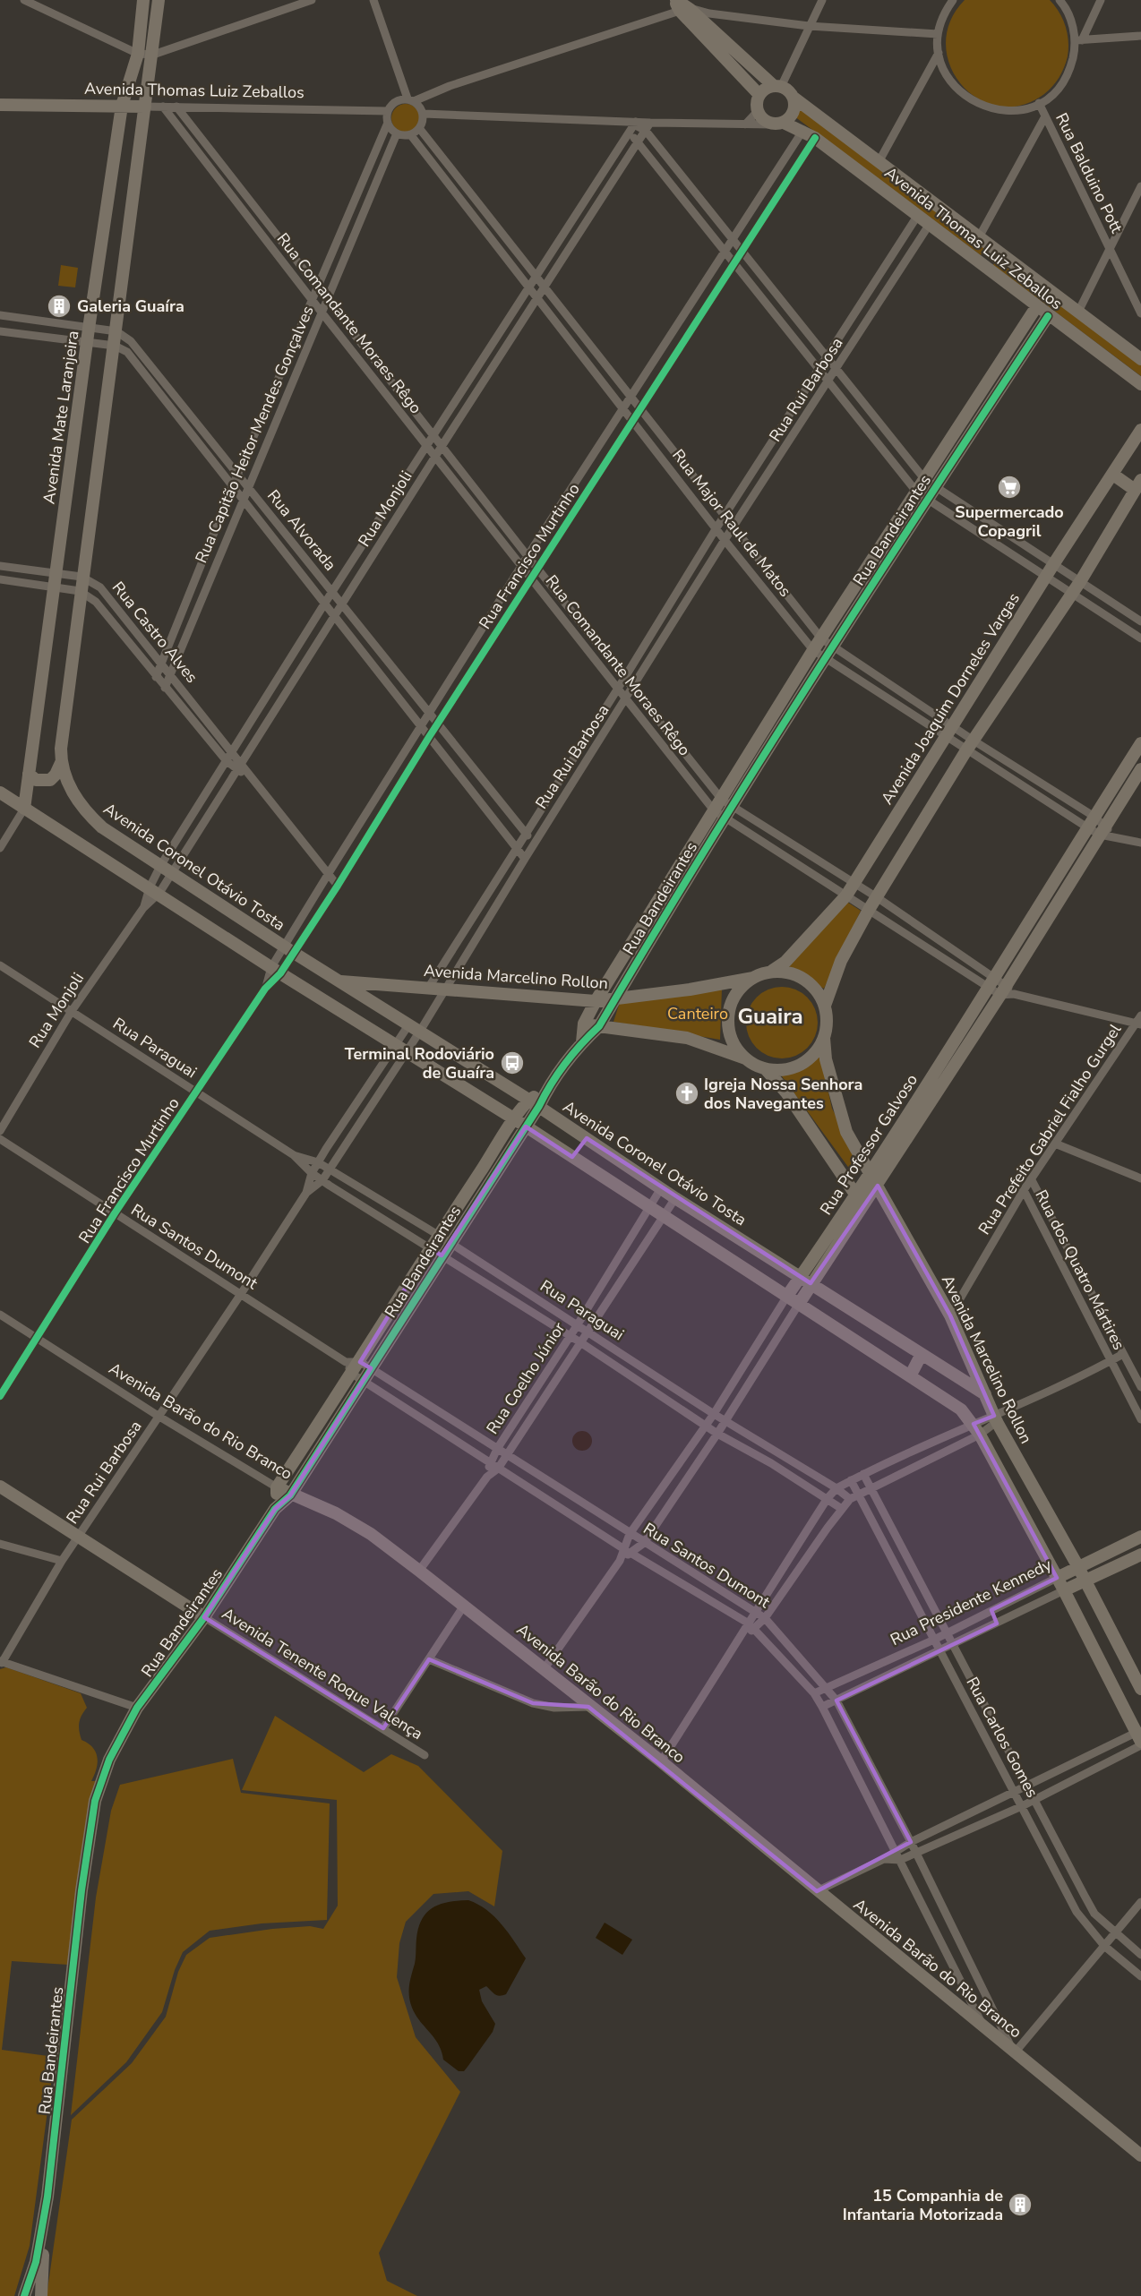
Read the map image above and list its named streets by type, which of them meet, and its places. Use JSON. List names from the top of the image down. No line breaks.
{"streets":{"street":["Avenida Thomas Luiz Zeballos","Rua Balduino Pott","Rua Comandante Moraes Rêgo","Rua Rui Barbosa","Avenida Mate Laranjeira","Rua Capitão Heitor Mendes Gonçalves","Rua Monjoli","Rua Major Raul de Matos","Rua Alvorada","Rua Bandeirantes","Rua Francisco Murtinho","Rua Castro Alves","Avenida Joaquim Dorneles Vargas","Avenida Coronel Otávio Tosta","Avenida Marcelino Rollon","Rua Paraguai","Rua Prefeito Gabriel Fialho Gurgel","Rua Professor Galvoso","Rua Santos Dumont","Rua dos Quatro Mártires","Rua Coelho Júnior","Avenida Barão do Rio Branco","Rua Presidente Kennedy","Avenida Tenente Roque Valença","Rua Carlos Gomes"]},"crossings":[["Avenida Thomas Luiz Zeballos","Rua Comandante Moraes Rêgo"],["Avenida Thomas Luiz Zeballos","Rua Rui Barbosa"],["Avenida Thomas Luiz Zeballos","Avenida Mate Laranjeira"],["Avenida Thomas Luiz Zeballos","Rua Capitão Heitor Mendes Gonçalves"],["Avenida Thomas Luiz Zeballos","Rua Monjoli"],["Avenida Thomas Luiz Zeballos","Rua Major Raul de Matos"],["Avenida Thomas Luiz Zeballos","Rua Bandeirantes"],["Avenida Thomas Luiz Zeballos","Rua Francisco Murtinho"],["Rua Comandante Moraes Rêgo","Rua Rui Barbosa"],["Rua Comandante Moraes Rêgo","Rua Capitão Heitor Mendes Gonçalves"],["Rua Comandante Moraes Rêgo","Rua Monjoli"],["Rua Comandante Moraes Rêgo","Rua Bandeirantes"],["Rua Comandante Moraes Rêgo","Rua Francisco Murtinho"],["Rua Comandante Moraes Rêgo","Avenida Joaquim Dorneles Vargas"],["Rua Comandante Moraes Rêgo","Rua Prefeito Gabriel Fialho Gurgel"],["Rua Comandante Moraes Rêgo","Rua Professor Galvoso"],["Rua Rui Barbosa","Rua Major Raul de Matos"],["Rua Rui Barbosa","Rua Alvorada"],["Rua Rui Barbosa","Avenida Coronel Otávio Tosta"],["Rua Rui Barbosa","Avenida Marcelino Rollon"],["Rua Rui Barbosa","Rua Paraguai"],["Rua Rui Barbosa","Rua Santos Dumont"],["Rua Rui Barbosa","Avenida Barão do Rio Branco"],["Avenida Mate Laranjeira","Rua Castro Alves"],["Rua Capitão Heitor Mendes Gonçalves","Rua Major Raul de Matos"],["Rua Capitão Heitor Mendes Gonçalves","Rua Alvorada"],["Rua Capitão Heitor Mendes Gonçalves","Rua Castro Alves"],["Rua Monjoli","Rua Major Raul de Matos"],["Rua Monjoli","Rua Alvorada"],["Rua Monjoli","Rua Castro Alves"],["Rua Monjoli","Avenida Coronel Otávio Tosta"],["Rua Monjoli","Rua Paraguai"],["Rua Major Raul de Matos","Rua Bandeirantes"],["Rua Major Raul de Matos","Rua Francisco Murtinho"],["Rua Major Raul de Matos","Avenida Joaquim Dorneles Vargas"],["Rua Major Raul de Matos","Rua Professor Galvoso"],["Rua Alvorada","Rua Francisco Murtinho"],["Rua Bandeirantes","Avenida Coronel Otávio Tosta"],["Rua Bandeirantes","Avenida Marcelino Rollon"],["Rua Bandeirantes","Rua Paraguai"],["Rua Bandeirantes","Rua Santos Dumont"],["Rua Bandeirantes","Avenida Barão do Rio Branco"],["Rua Bandeirantes","Avenida Tenente Roque Valença"],["Rua Francisco Murtinho","Rua Castro Alves"],["Rua Francisco Murtinho","Avenida Coronel Otávio Tosta"],["Rua Francisco Murtinho","Rua Paraguai"],["Rua Francisco Murtinho","Rua Santos Dumont"],["Rua Francisco Murtinho","Avenida Barão do Rio Branco"],["Avenida Joaquim Dorneles Vargas","Avenida Marcelino Rollon"],["Avenida Coronel Otávio Tosta","Avenida Marcelino Rollon"],["Avenida Coronel Otávio Tosta","Rua Professor Galvoso"],["Avenida Coronel Otávio Tosta","Rua Coelho Júnior"],["Avenida Marcelino Rollon","Rua Prefeito Gabriel Fialho Gurgel"],["Avenida Marcelino Rollon","Rua Professor Galvoso"],["Avenida Marcelino Rollon","Rua Presidente Kennedy"],["Rua Paraguai","Rua Professor Galvoso"],["Rua Paraguai","Rua Coelho Júnior"],["Rua Prefeito Gabriel Fialho Gurgel","Rua dos Quatro Mártires"],["Rua Professor Galvoso","Rua Santos Dumont"],["Rua Professor Galvoso","Avenida Barão do Rio Branco"],["Rua Santos Dumont","Rua Coelho Júnior"],["Rua Santos Dumont","Avenida Barão do Rio Branco"],["Rua Santos Dumont","Rua Presidente Kennedy"],["Rua Coelho Júnior","Avenida Barão do Rio Branco"],["Rua Presidente Kennedy","Rua Carlos Gomes"]],"districts":["Guaira"],"parks":["Canteiro"],"places":{"building":["Galeria Guaíra","15 Companhia de Infantaria Motorizada"],"supermarket":["Supermercado Copagril"],"bus stop":["Terminal Rodoviário de Guaíra"],"church":["Igreja Nossa Senhora dos Navegantes"]}}
